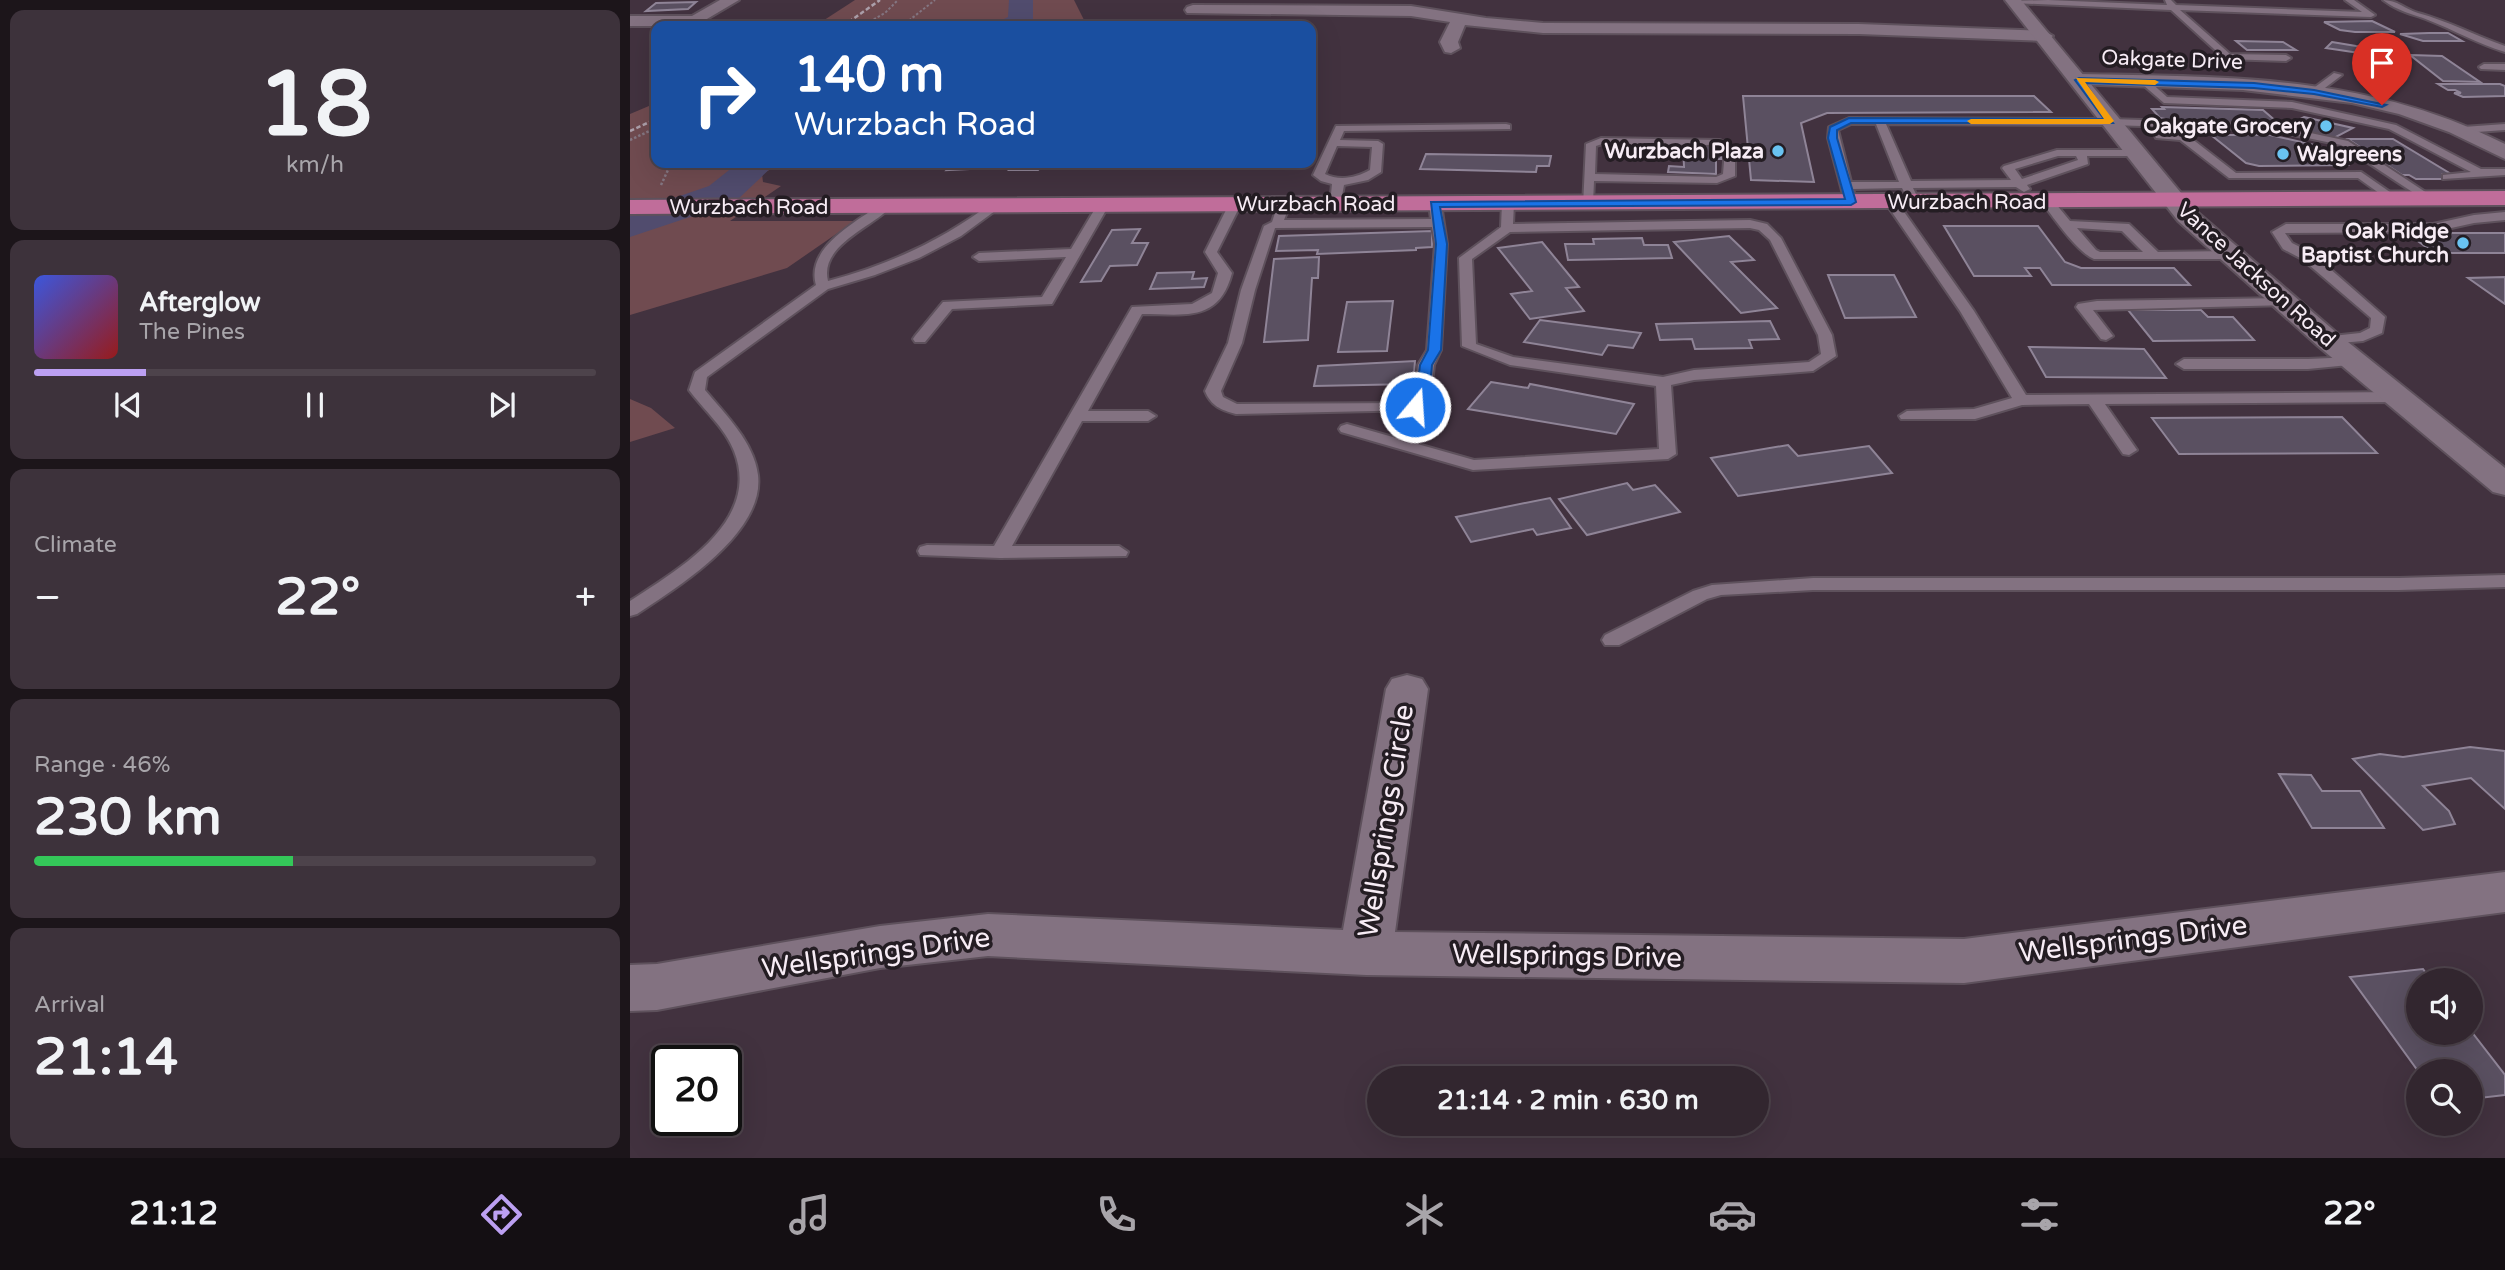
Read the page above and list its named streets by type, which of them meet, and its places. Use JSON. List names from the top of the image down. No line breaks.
{"streets":{"main road":["Wurzbach Road"],"street":["Oakgate Drive","Vance Jackson Road","Wellsprings Circle","Wellsprings Drive"]},"crossings":[["Oakgate Drive","Vance Jackson Road"],["Wurzbach Road","Vance Jackson Road"],["Wellsprings Circle","Wellsprings Drive"]],"places":["Oakgate Grocery","Wurzbach Plaza","Walgreens","Oak Ridge Baptist Church"],"page":{"tile":[["18","km/h"],"Climate",["Range · 46%","230 km"],["Arrival","21:14"]],"turn":["140 m","Wurzbach Road"],"song":["Afterglow","The Pines"],"heat":["−","22°","+"],"limit":"20","trip":"21:14 · 2 min · 630 m","tabs":["21:12","22°"]}}
